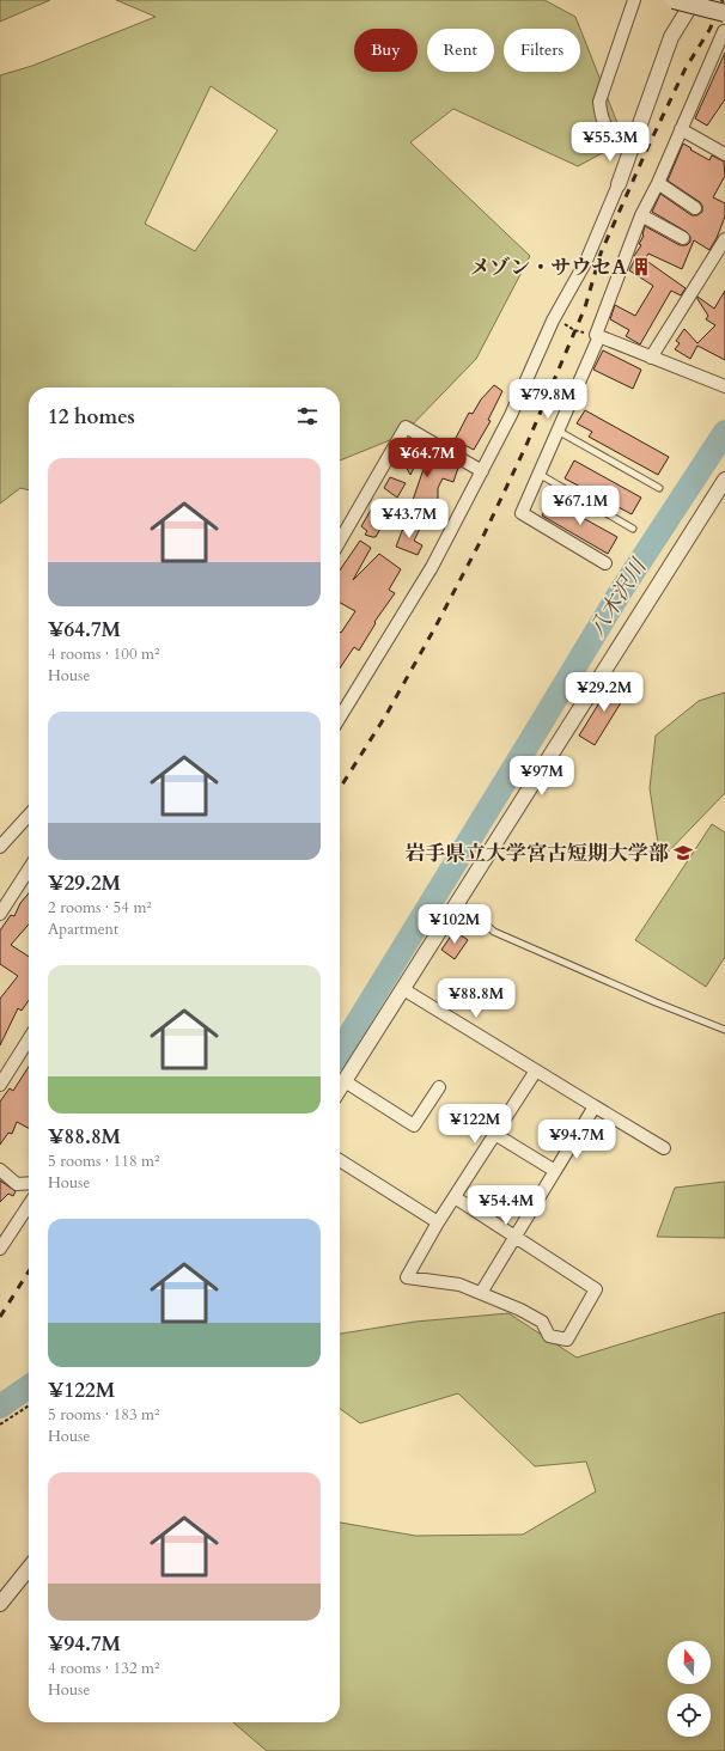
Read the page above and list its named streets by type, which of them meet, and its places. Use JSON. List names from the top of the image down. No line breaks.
{"water":["八木沢川"],"places":{"building":["メゾン・サウセA"],"school or university":["岩手県立大学宮古短期大学部"]},"north":"top","page":{"chip":["Buy","Rent","Filters"],"price":["¥55.3M","¥79.8M","¥64.7M","¥67.1M","¥43.7M","¥29.2M","¥97M","¥102M","¥88.8M","¥122M","¥94.7M","¥54.4M"],"heading":"12 homes","list":[{"name":"¥64.7M","note":"4 rooms · 100 m² · House"},{"name":"¥29.2M","note":"2 rooms · 54 m² · Apartment"},{"name":"¥88.8M","note":"5 rooms · 118 m² · House"},{"name":"¥122M","note":"5 rooms · 183 m² · House"},{"name":"¥94.7M","note":"4 rooms · 132 m² · House"}]}}
